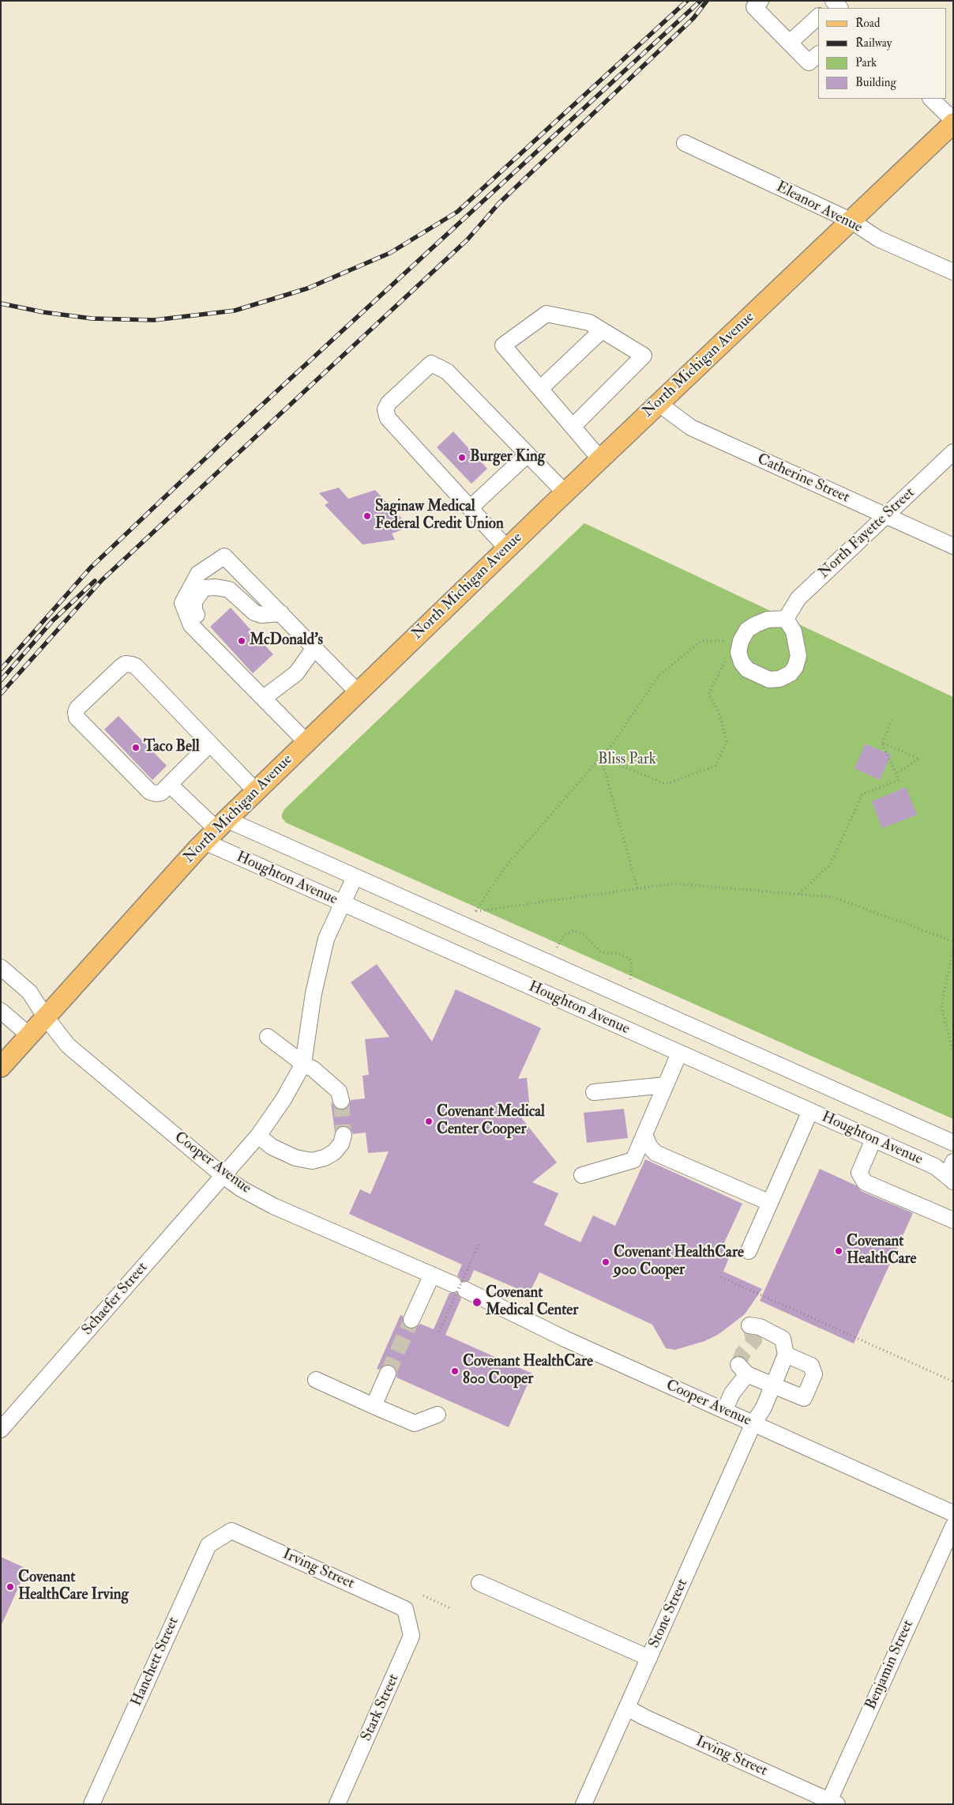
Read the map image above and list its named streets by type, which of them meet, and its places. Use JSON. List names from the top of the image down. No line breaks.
{"streets":{"main road":["North Michigan Avenue"],"street":["Eleanor Avenue","Catherine Street","North Fayette Street","Houghton Avenue","Cooper Avenue","Schaefer Street","Irving Street","Stone Street","Hanchett Street","Benjamin Street","Stark Street"]},"crossings":[["Eleanor Avenue","North Michigan Avenue"],["North Michigan Avenue","Catherine Street"],["North Michigan Avenue","Houghton Avenue"],["North Michigan Avenue","Cooper Avenue"],["Catherine Street","North Fayette Street"],["Cooper Avenue","Schaefer Street"],["Cooper Avenue","Stone Street"],["Irving Street","Stone Street"],["Irving Street","Hanchett Street"],["Irving Street","Benjamin Street"],["Irving Street","Stark Street"]],"parks":["Bliss Park"],"places":["Burger King","Saginaw Medical Federal Credit Union","McDonald's","Taco Bell","Covenant Medical Center Cooper","Covenant HealthCare","Covenant HealthCare 900 Cooper","Covenant Medical Center","Covenant HealthCare 800 Cooper","Covenant HealthCare Irving"],"legend":["Road","Railway","Park","Building"]}
